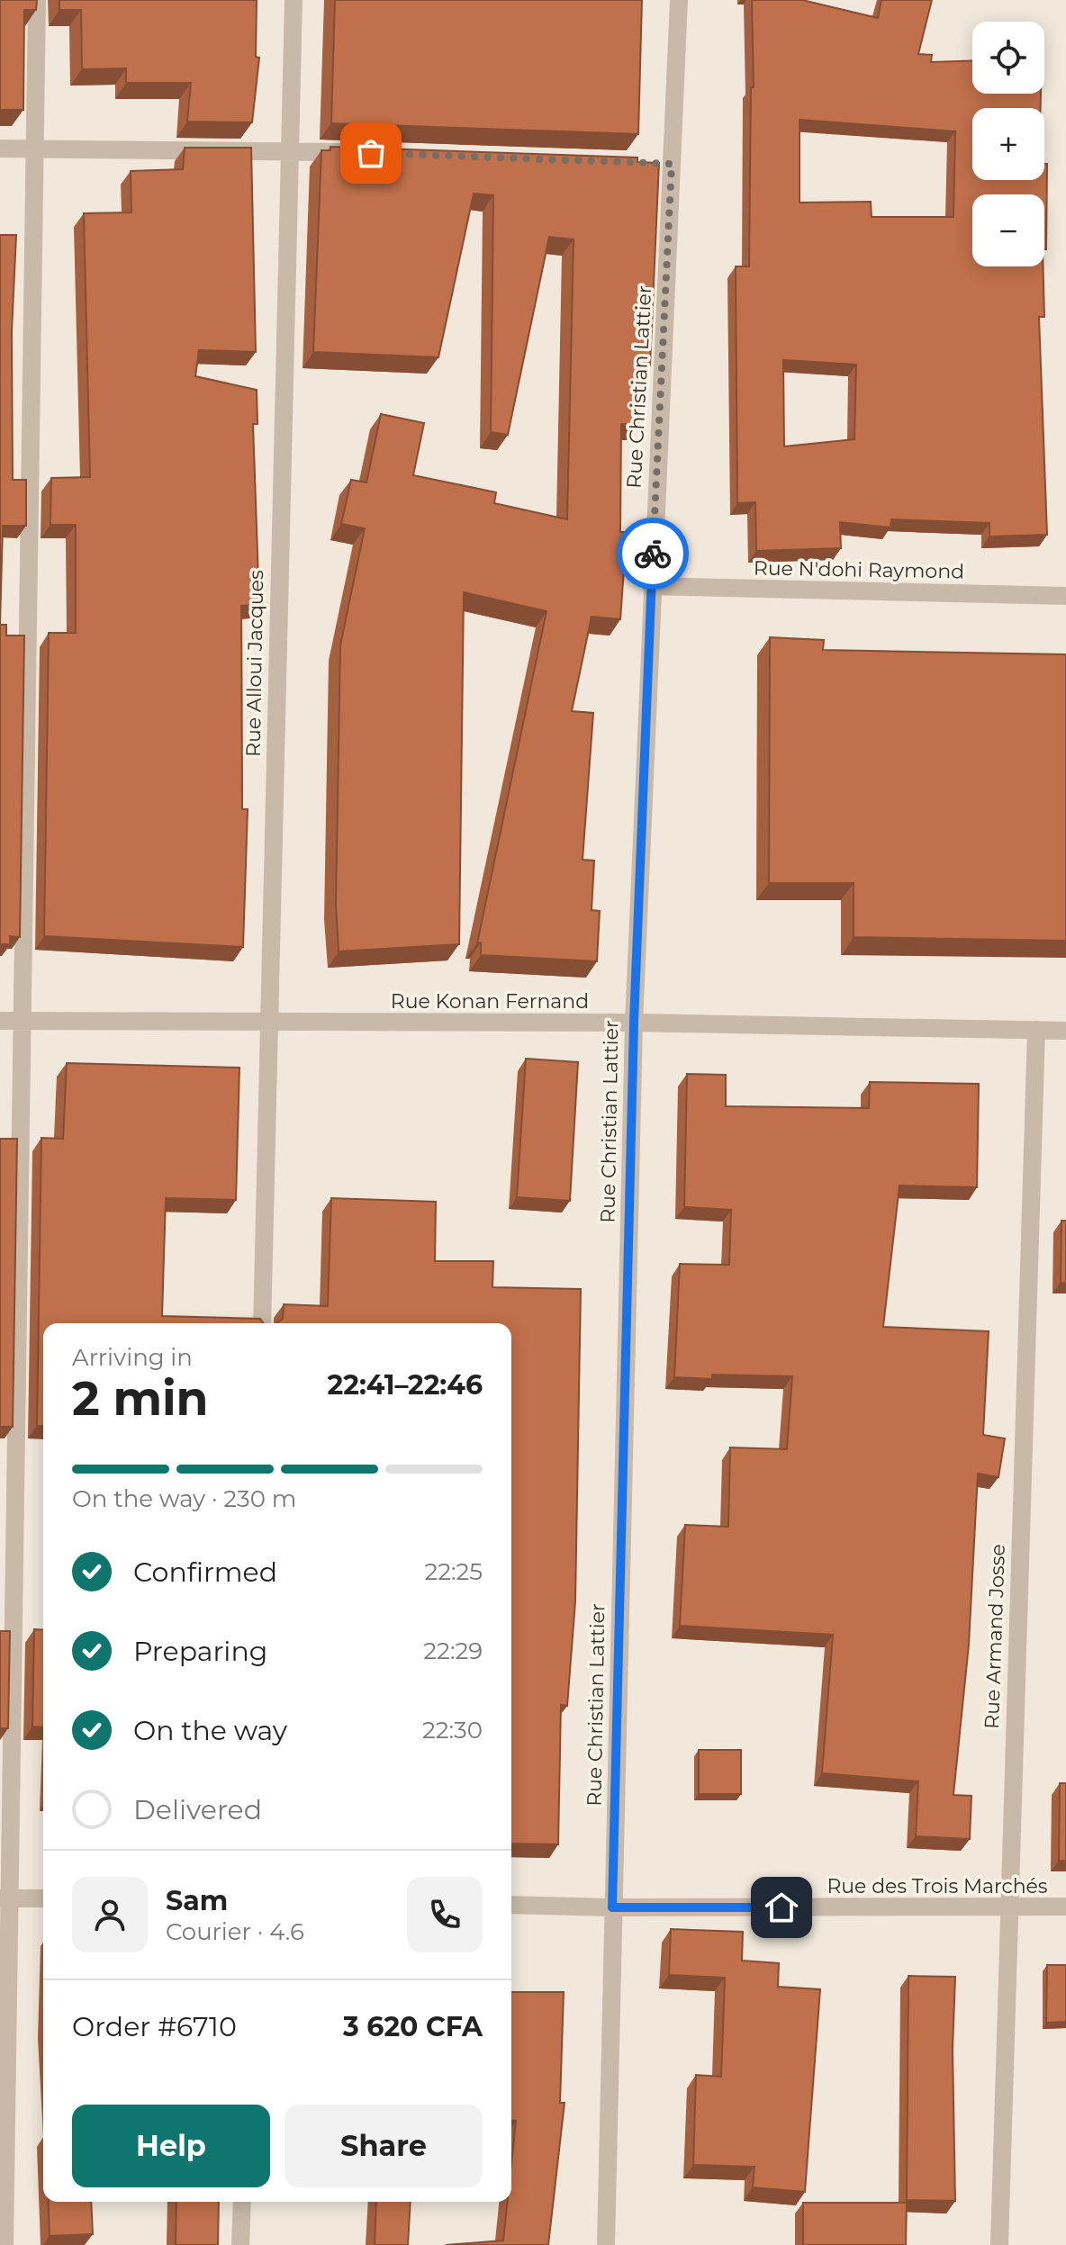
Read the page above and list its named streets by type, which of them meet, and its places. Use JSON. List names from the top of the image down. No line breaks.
{"streets":{"street":["Rue Christian Lattier","Rue N'dohi Raymond","Rue Alloui Jacques","Rue Konan Fernand","Rue Armand Josse","Rue des Trois Marchés"]},"crossings":[["Rue Christian Lattier","Rue N'dohi Raymond"],["Rue Christian Lattier","Rue Konan Fernand"],["Rue Christian Lattier","Rue des Trois Marchés"],["Rue Alloui Jacques","Rue Konan Fernand"],["Rue Konan Fernand","Rue Armand Josse"],["Rue Armand Josse","Rue des Trois Marchés"]],"page":{"map_buttons":["+","−"],"heading":["2 min","Arriving in","22:41–22:46"],"panel":["Sam","Courier · 4.6","Order #6710","3 620 CFA"],"bar":"On the way · 230 m","list":[["Confirmed","22:25"],["Preparing","22:29"],["On the way","22:30"],"Delivered"],"buttons":["Help","Share"]}}
